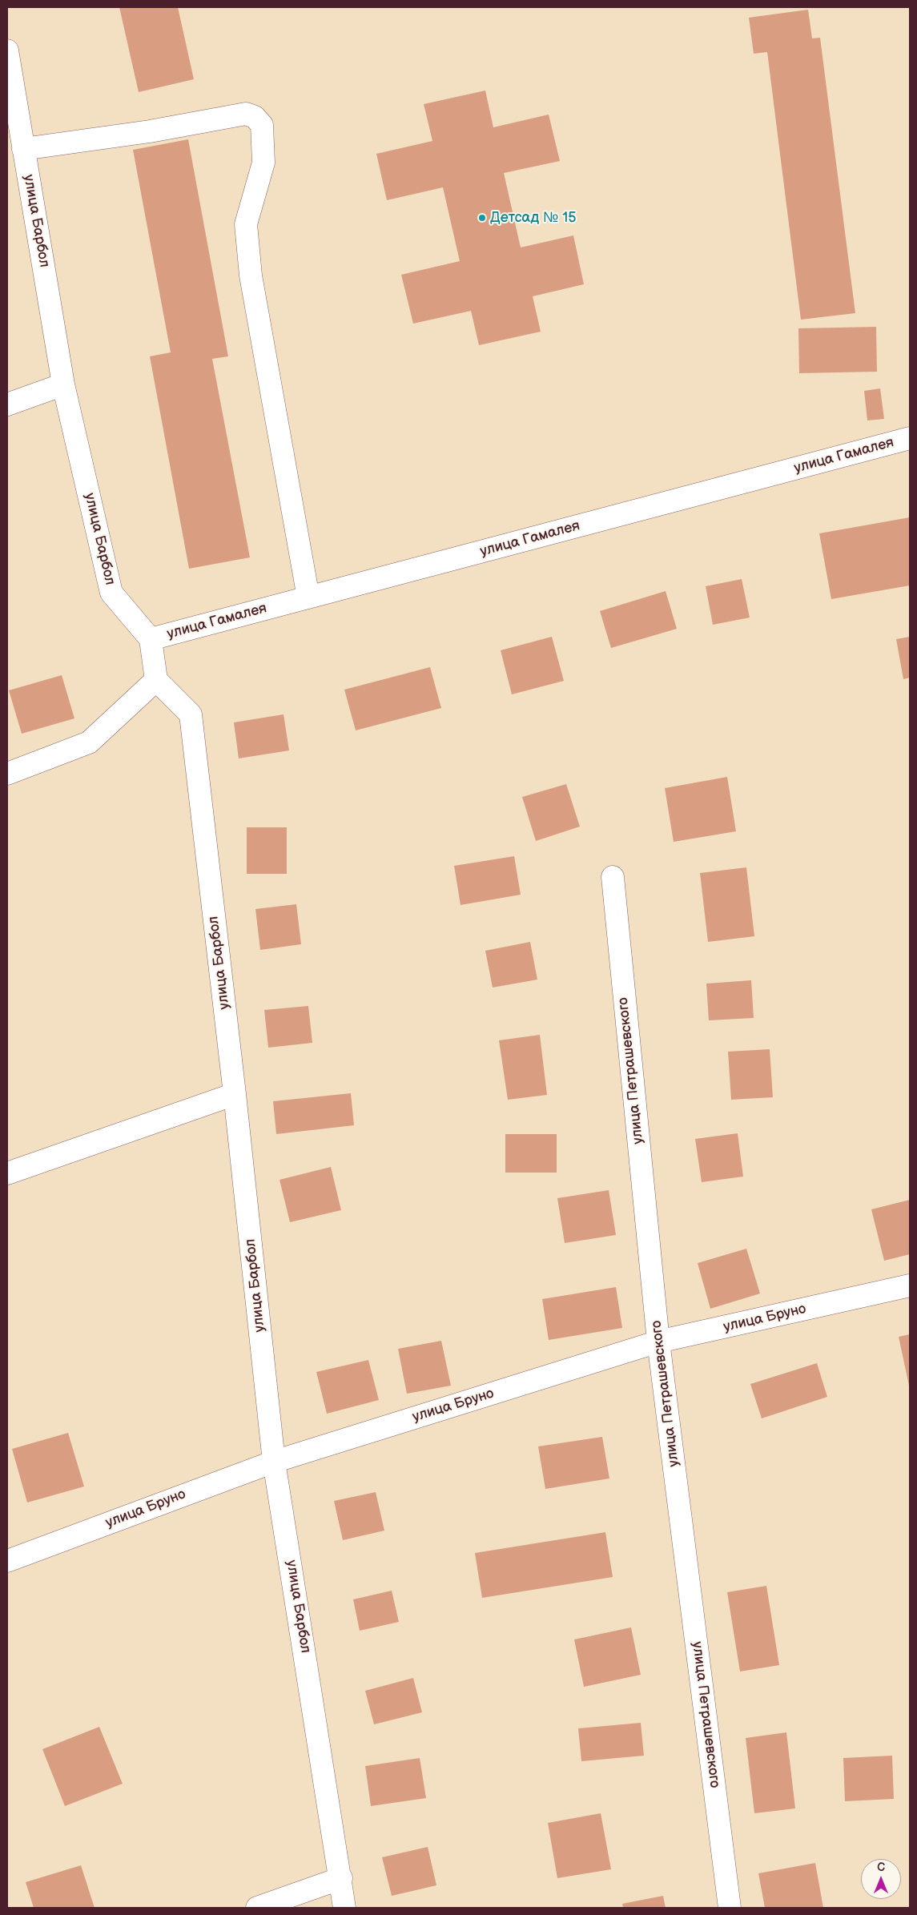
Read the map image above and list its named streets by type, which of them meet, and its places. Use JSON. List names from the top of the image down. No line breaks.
{"streets":{"street":["улица Барбол","улица Гамалея","улица Петрашевского","улица Бруно"]},"crossings":[["улица Барбол","улица Гамалея"],["улица Барбол","улица Бруно"],["улица Петрашевского","улица Бруно"]],"places":["Детсад № 15"],"north":"top"}
